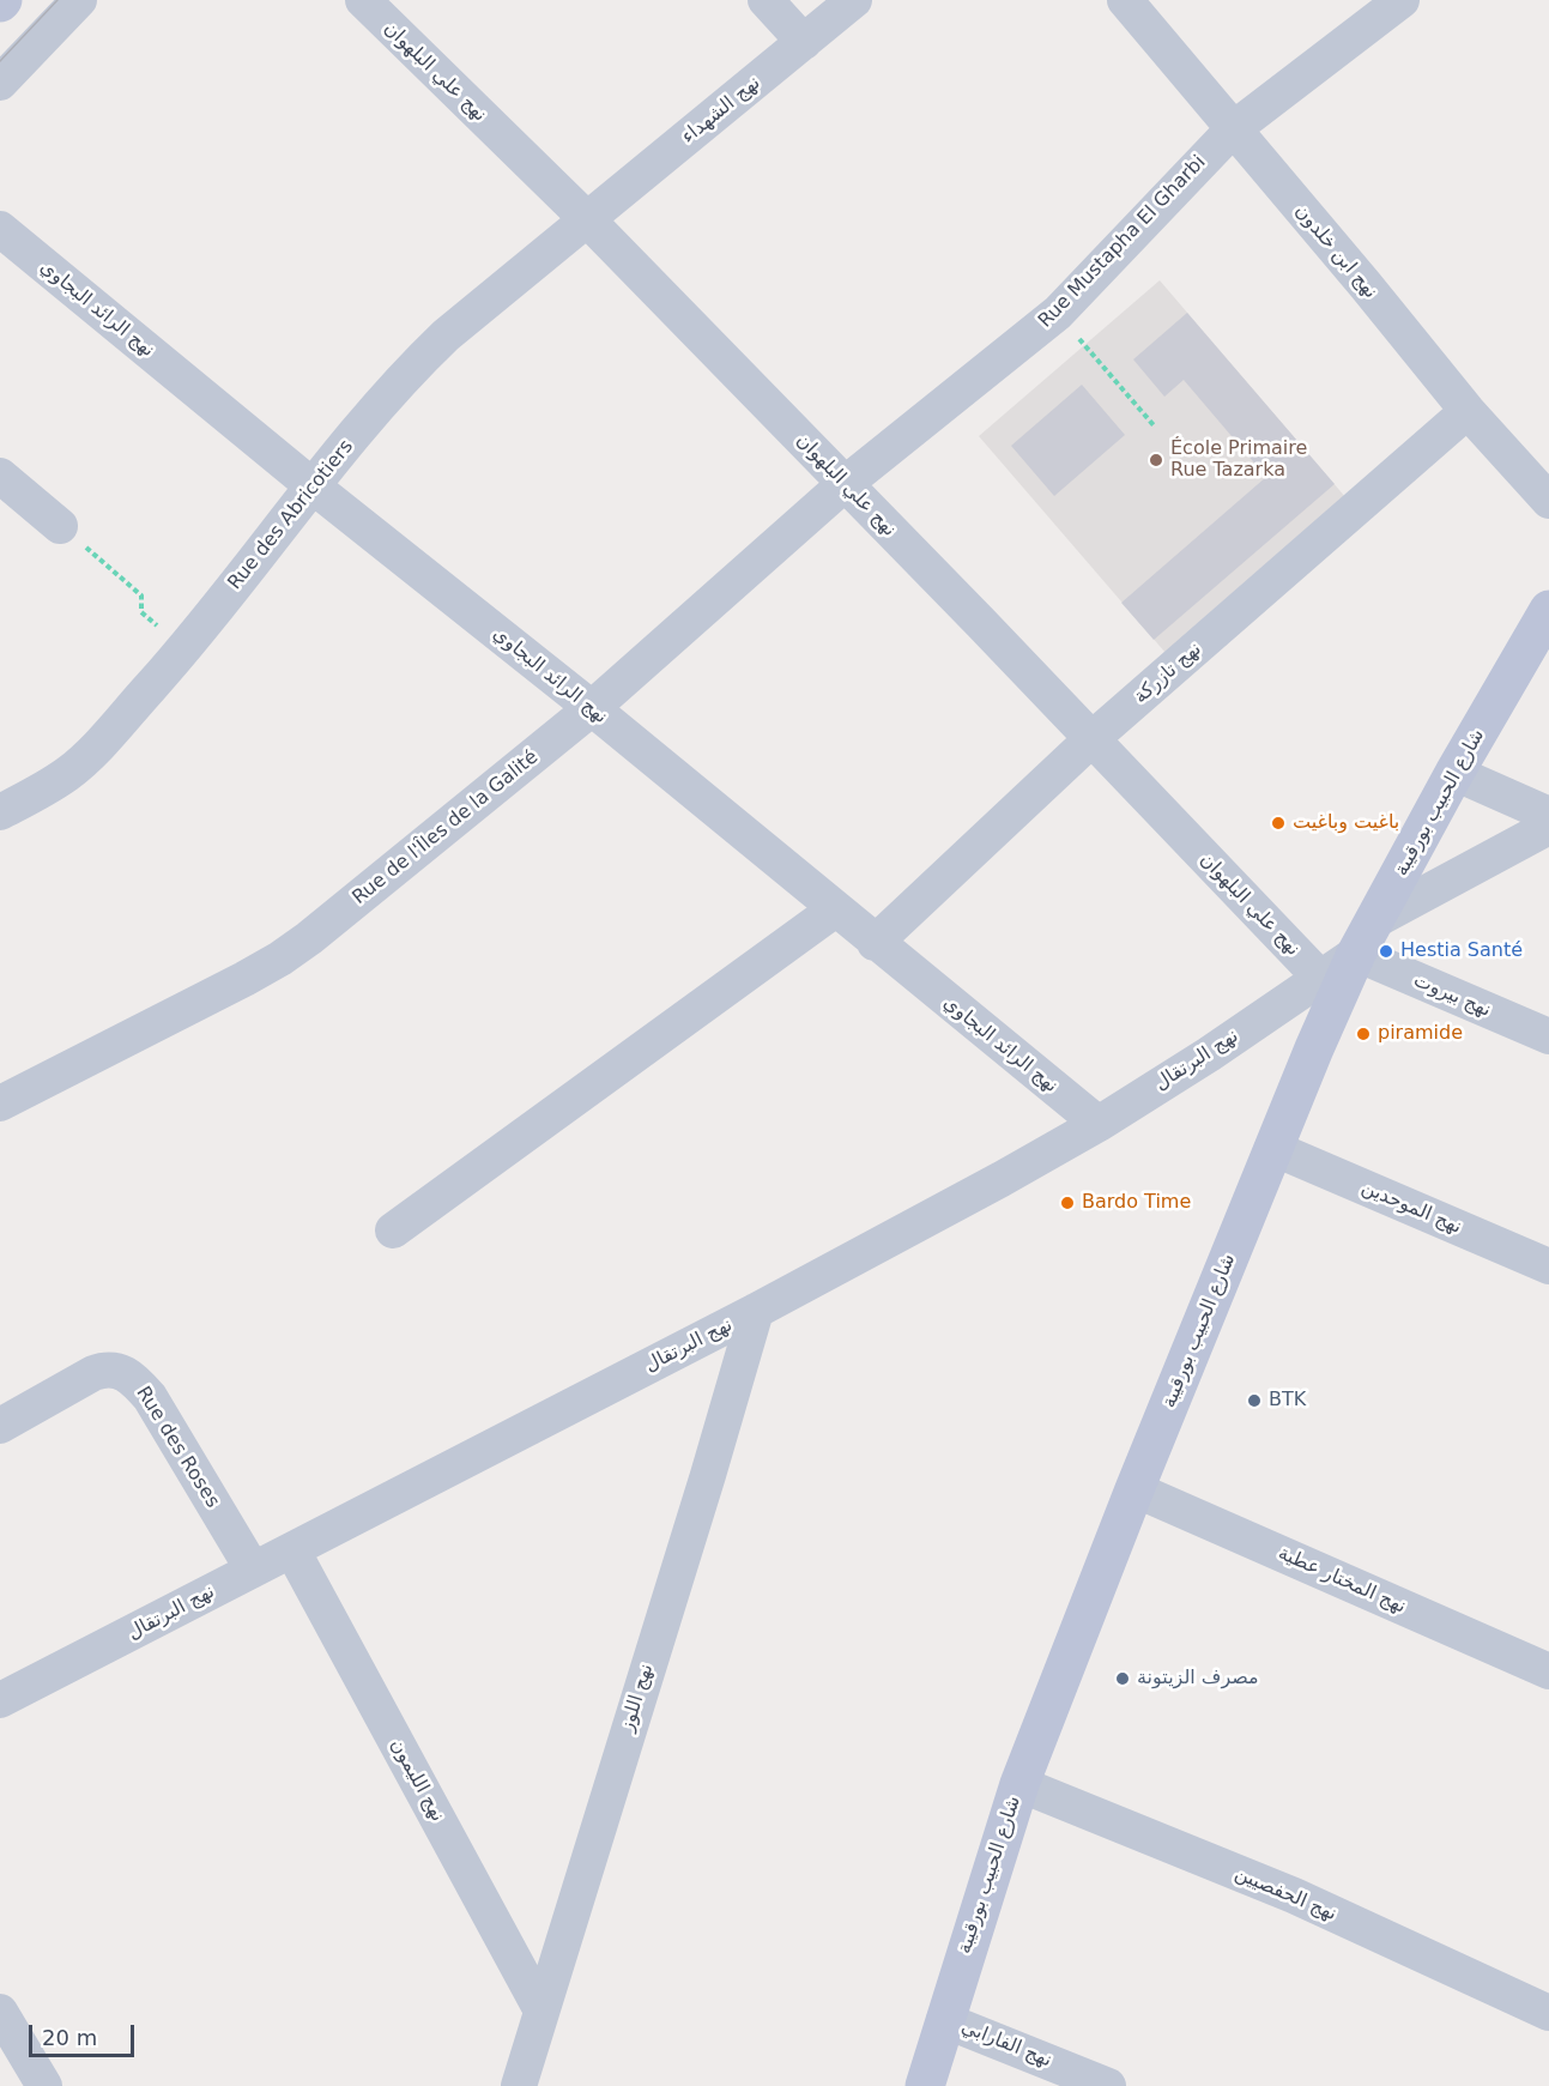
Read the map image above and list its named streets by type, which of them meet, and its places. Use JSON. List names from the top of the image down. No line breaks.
{"streets":{"street":["نهج علي البلهوان","نهج الشهداء","Rue Mustapha El Gharbi","نهج ابن خلدون","نهج الرائد البجاوي","Rue des Abricotiers","نهج تازركة","شارع الحبيب بورقيبة","Rue de l'Îles de la Galité","نهج بيروت","نهج البرتقال","نهج الموحدين","Rue des Roses","نهج المختار عطية","نهج اللوز","نهج الليمون","نهج الحفصيين","نهج الفارابي"]},"crossings":[["نهج علي البلهوان","نهج الشهداء"],["نهج علي البلهوان","Rue Mustapha El Gharbi"],["نهج علي البلهوان","Rue des Abricotiers"],["نهج علي البلهوان","نهج تازركة"],["نهج علي البلهوان","Rue de l'Îles de la Galité"],["نهج علي البلهوان","نهج البرتقال"],["نهج الشهداء","Rue des Abricotiers"],["Rue Mustapha El Gharbi","نهج ابن خلدون"],["Rue Mustapha El Gharbi","Rue de l'Îles de la Galité"],["نهج ابن خلدون","نهج تازركة"],["نهج الرائد البجاوي","Rue des Abricotiers"],["نهج الرائد البجاوي","نهج تازركة"],["نهج الرائد البجاوي","Rue de l'Îles de la Galité"],["نهج الرائد البجاوي","نهج البرتقال"],["شارع الحبيب بورقيبة","نهج بيروت"],["شارع الحبيب بورقيبة","نهج البرتقال"],["شارع الحبيب بورقيبة","نهج الموحدين"],["شارع الحبيب بورقيبة","نهج المختار عطية"],["شارع الحبيب بورقيبة","نهج الحفصيين"],["شارع الحبيب بورقيبة","نهج الفارابي"],["نهج بيروت","نهج البرتقال"],["نهج البرتقال","Rue des Roses"],["نهج البرتقال","نهج اللوز"],["نهج البرتقال","نهج الليمون"],["نهج اللوز","نهج الليمون"]],"places":["École Primaire Rue Tazarka","باغيت وباغيت","Hestia Santé","piramide","Bardo Time","BTK","مصرف الزيتونة"],"scale_bar":"20 m"}
